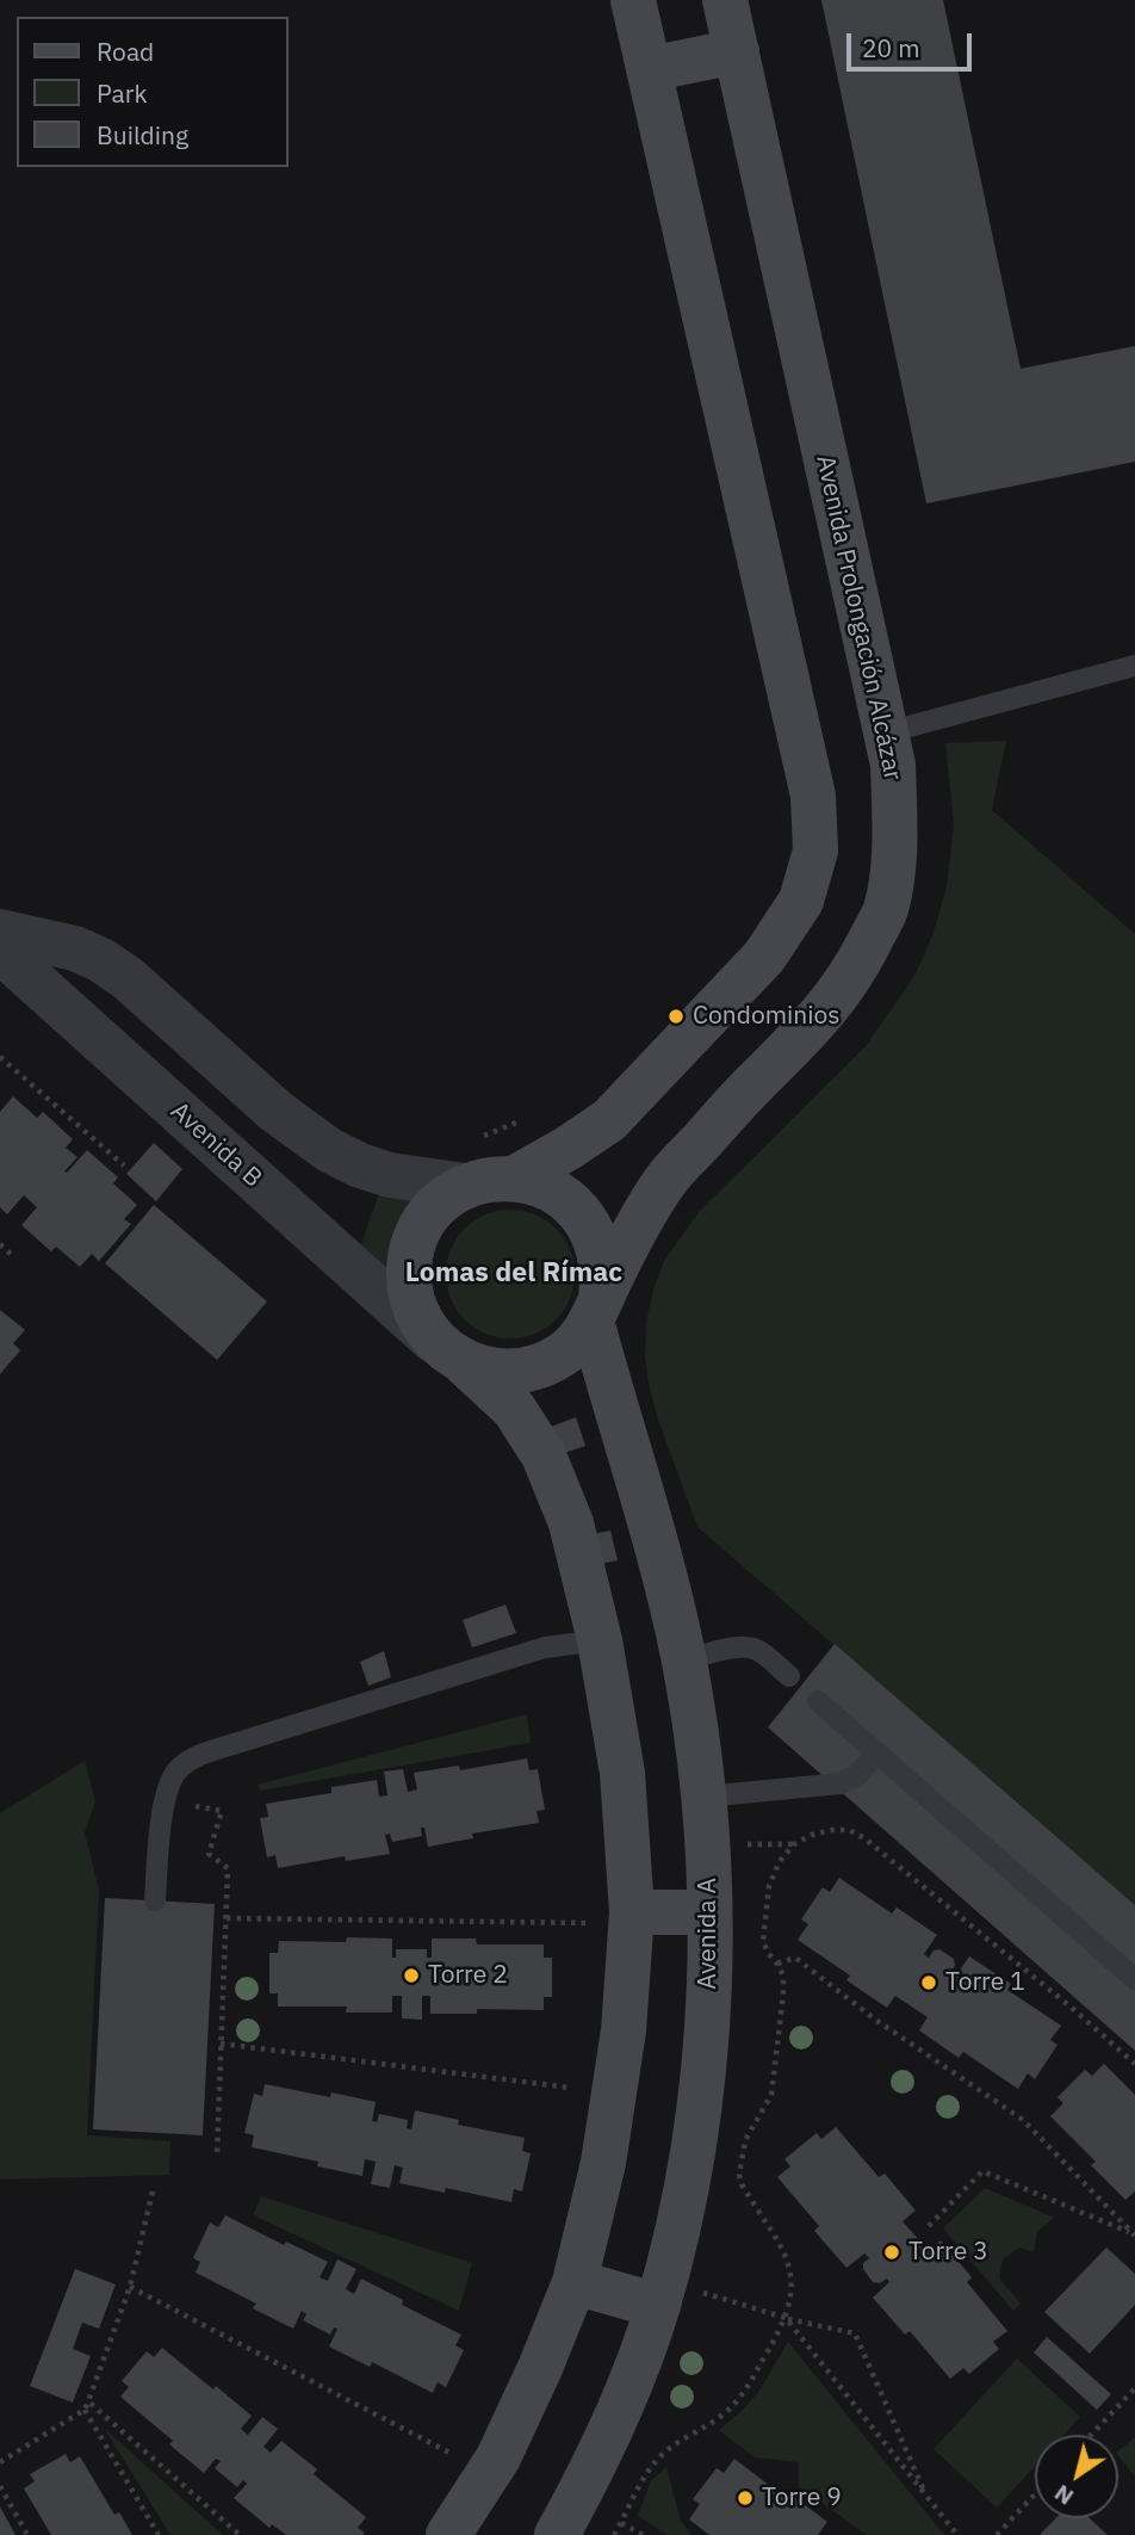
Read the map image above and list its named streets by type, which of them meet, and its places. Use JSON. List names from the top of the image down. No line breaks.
{"streets":{"main road":["Avenida Prolongación Alcázar","Avenida A"],"street":["Avenida B"]},"crossings":[["Avenida Prolongación Alcázar","Avenida B"],["Avenida Prolongación Alcázar","Avenida A"],["Avenida B","Avenida A"]],"districts":["Lomas del Rímac"],"places":["Condominios","Torre 2","Torre 1","Torre 3","Torre 9"],"legend":["Road","Park","Building"],"scale_bar":"20 m","north":"bottom left"}
